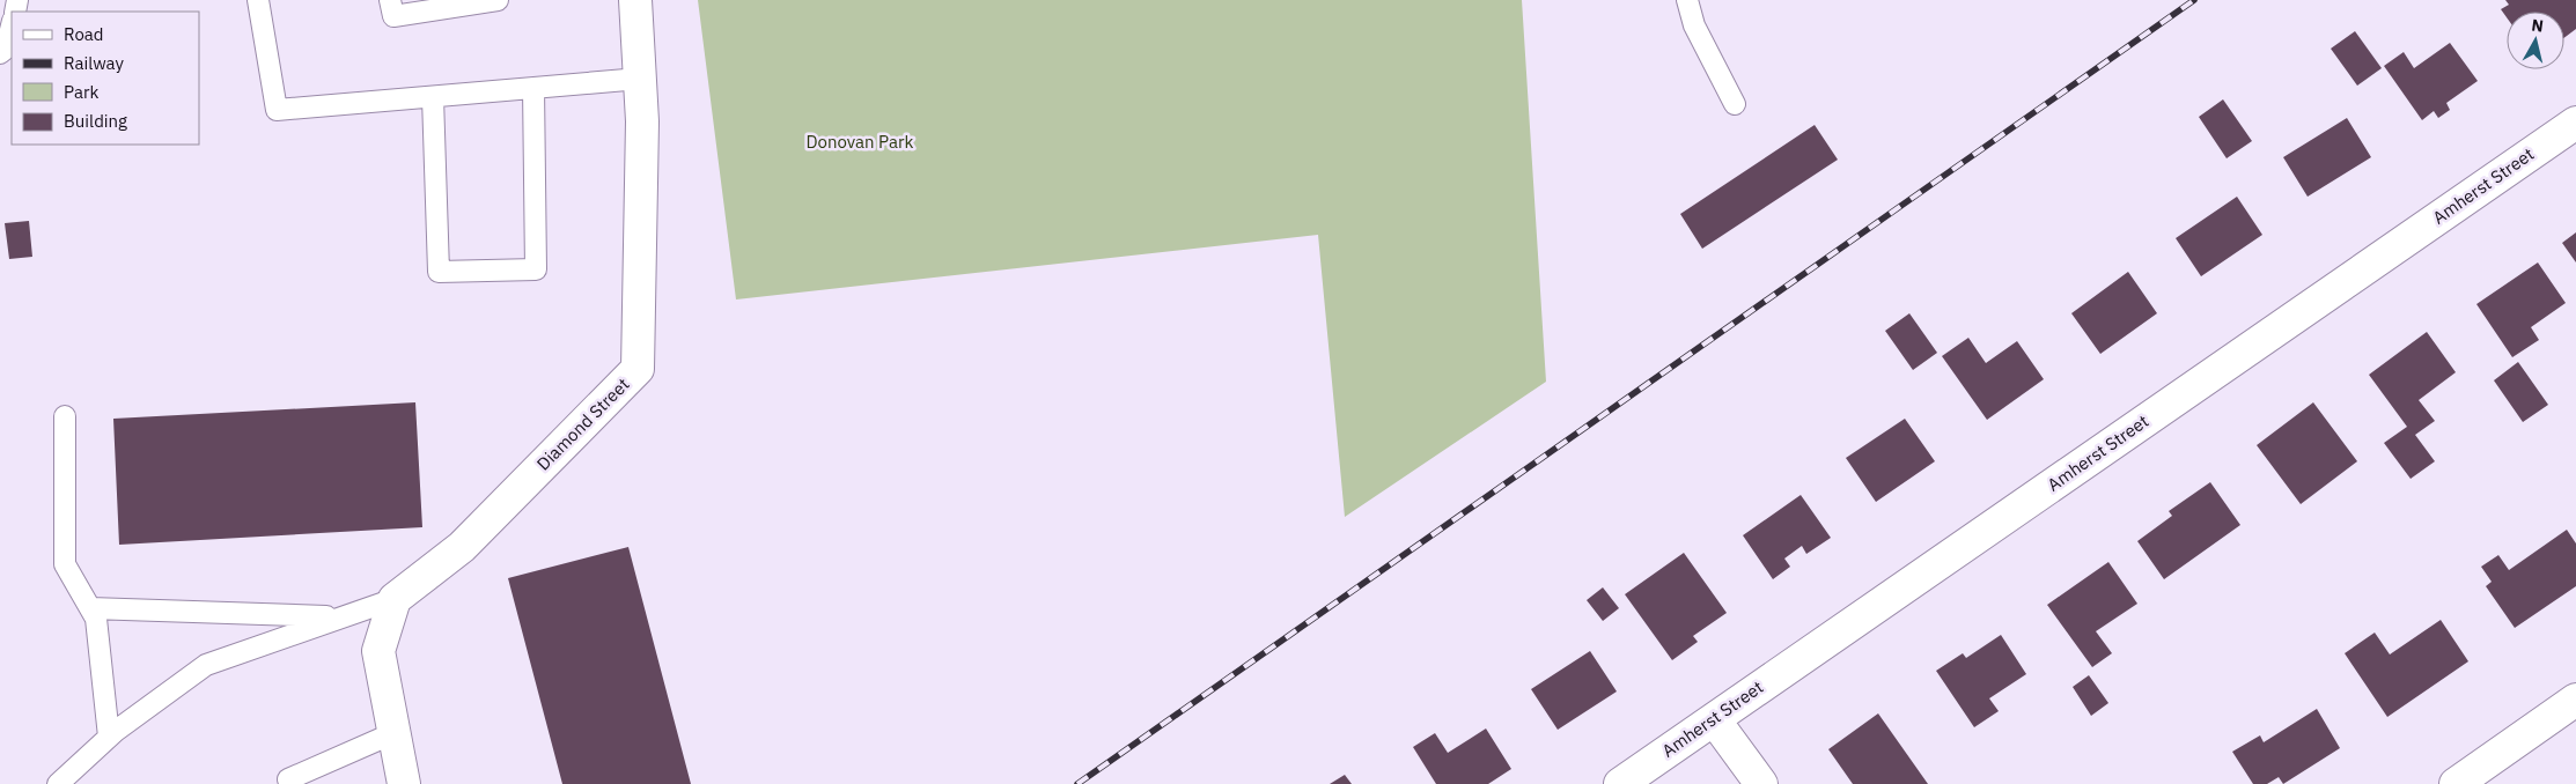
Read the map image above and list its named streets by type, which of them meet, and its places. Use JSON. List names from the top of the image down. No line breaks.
{"streets":{"street":["Amherst Street","Diamond Street"]},"parks":["Donovan Park"],"legend":["Road","Railway","Park","Building"],"north":"top"}
